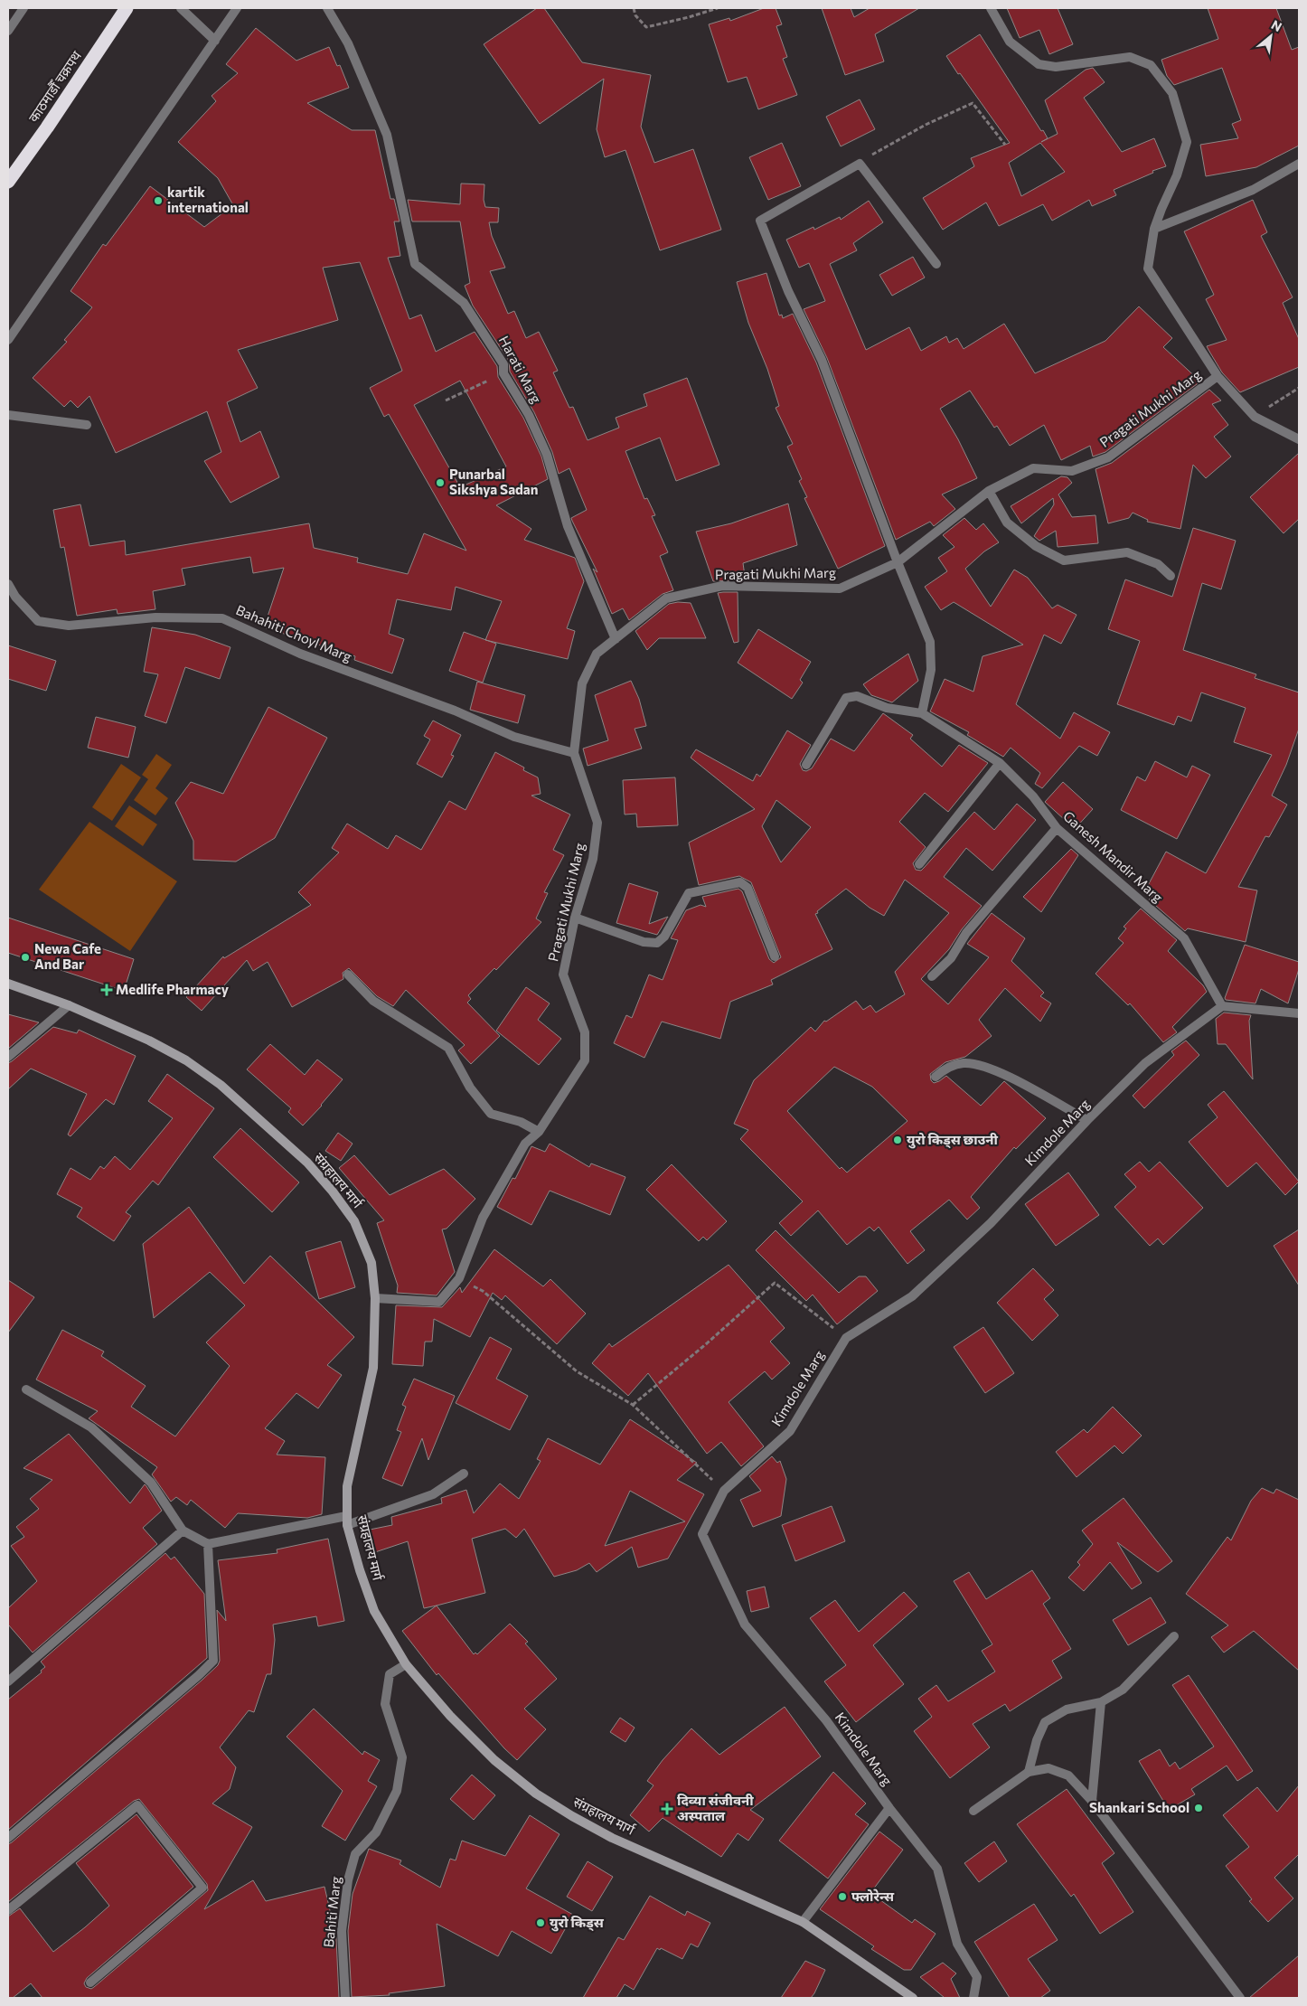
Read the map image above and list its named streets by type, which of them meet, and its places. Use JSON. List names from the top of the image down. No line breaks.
{"streets":{"highway":["काठमाडाैँ चक्रपथ"],"main road":["संग्रहालय मार्ग"],"street":["Harati Marg","Pragati Mukhi Marg","Bahahiti Choyl Marg","Ganesh Mandir Marg","Kimdole Marg","Bahiti Marg"]},"crossings":[["Harati Marg","Pragati Mukhi Marg"],["Pragati Mukhi Marg","Bahahiti Choyl Marg"],["Pragati Mukhi Marg","संग्रहालय मार्ग"],["Ganesh Mandir Marg","Kimdole Marg"],["Kimdole Marg","संग्रहालय मार्ग"],["संग्रहालय मार्ग","Bahiti Marg"]],"places":{"other":["kartik international","Punarbal Sikshya Sadan","Newa Cafe And Bar","युरो किड्स छाउनी","Shankari School","फ्लोरेन्स","युरो किड्स"],"health":["Medlife Pharmacy","दिव्या संजीवनी अस्पताल"]},"north":"top right"}
